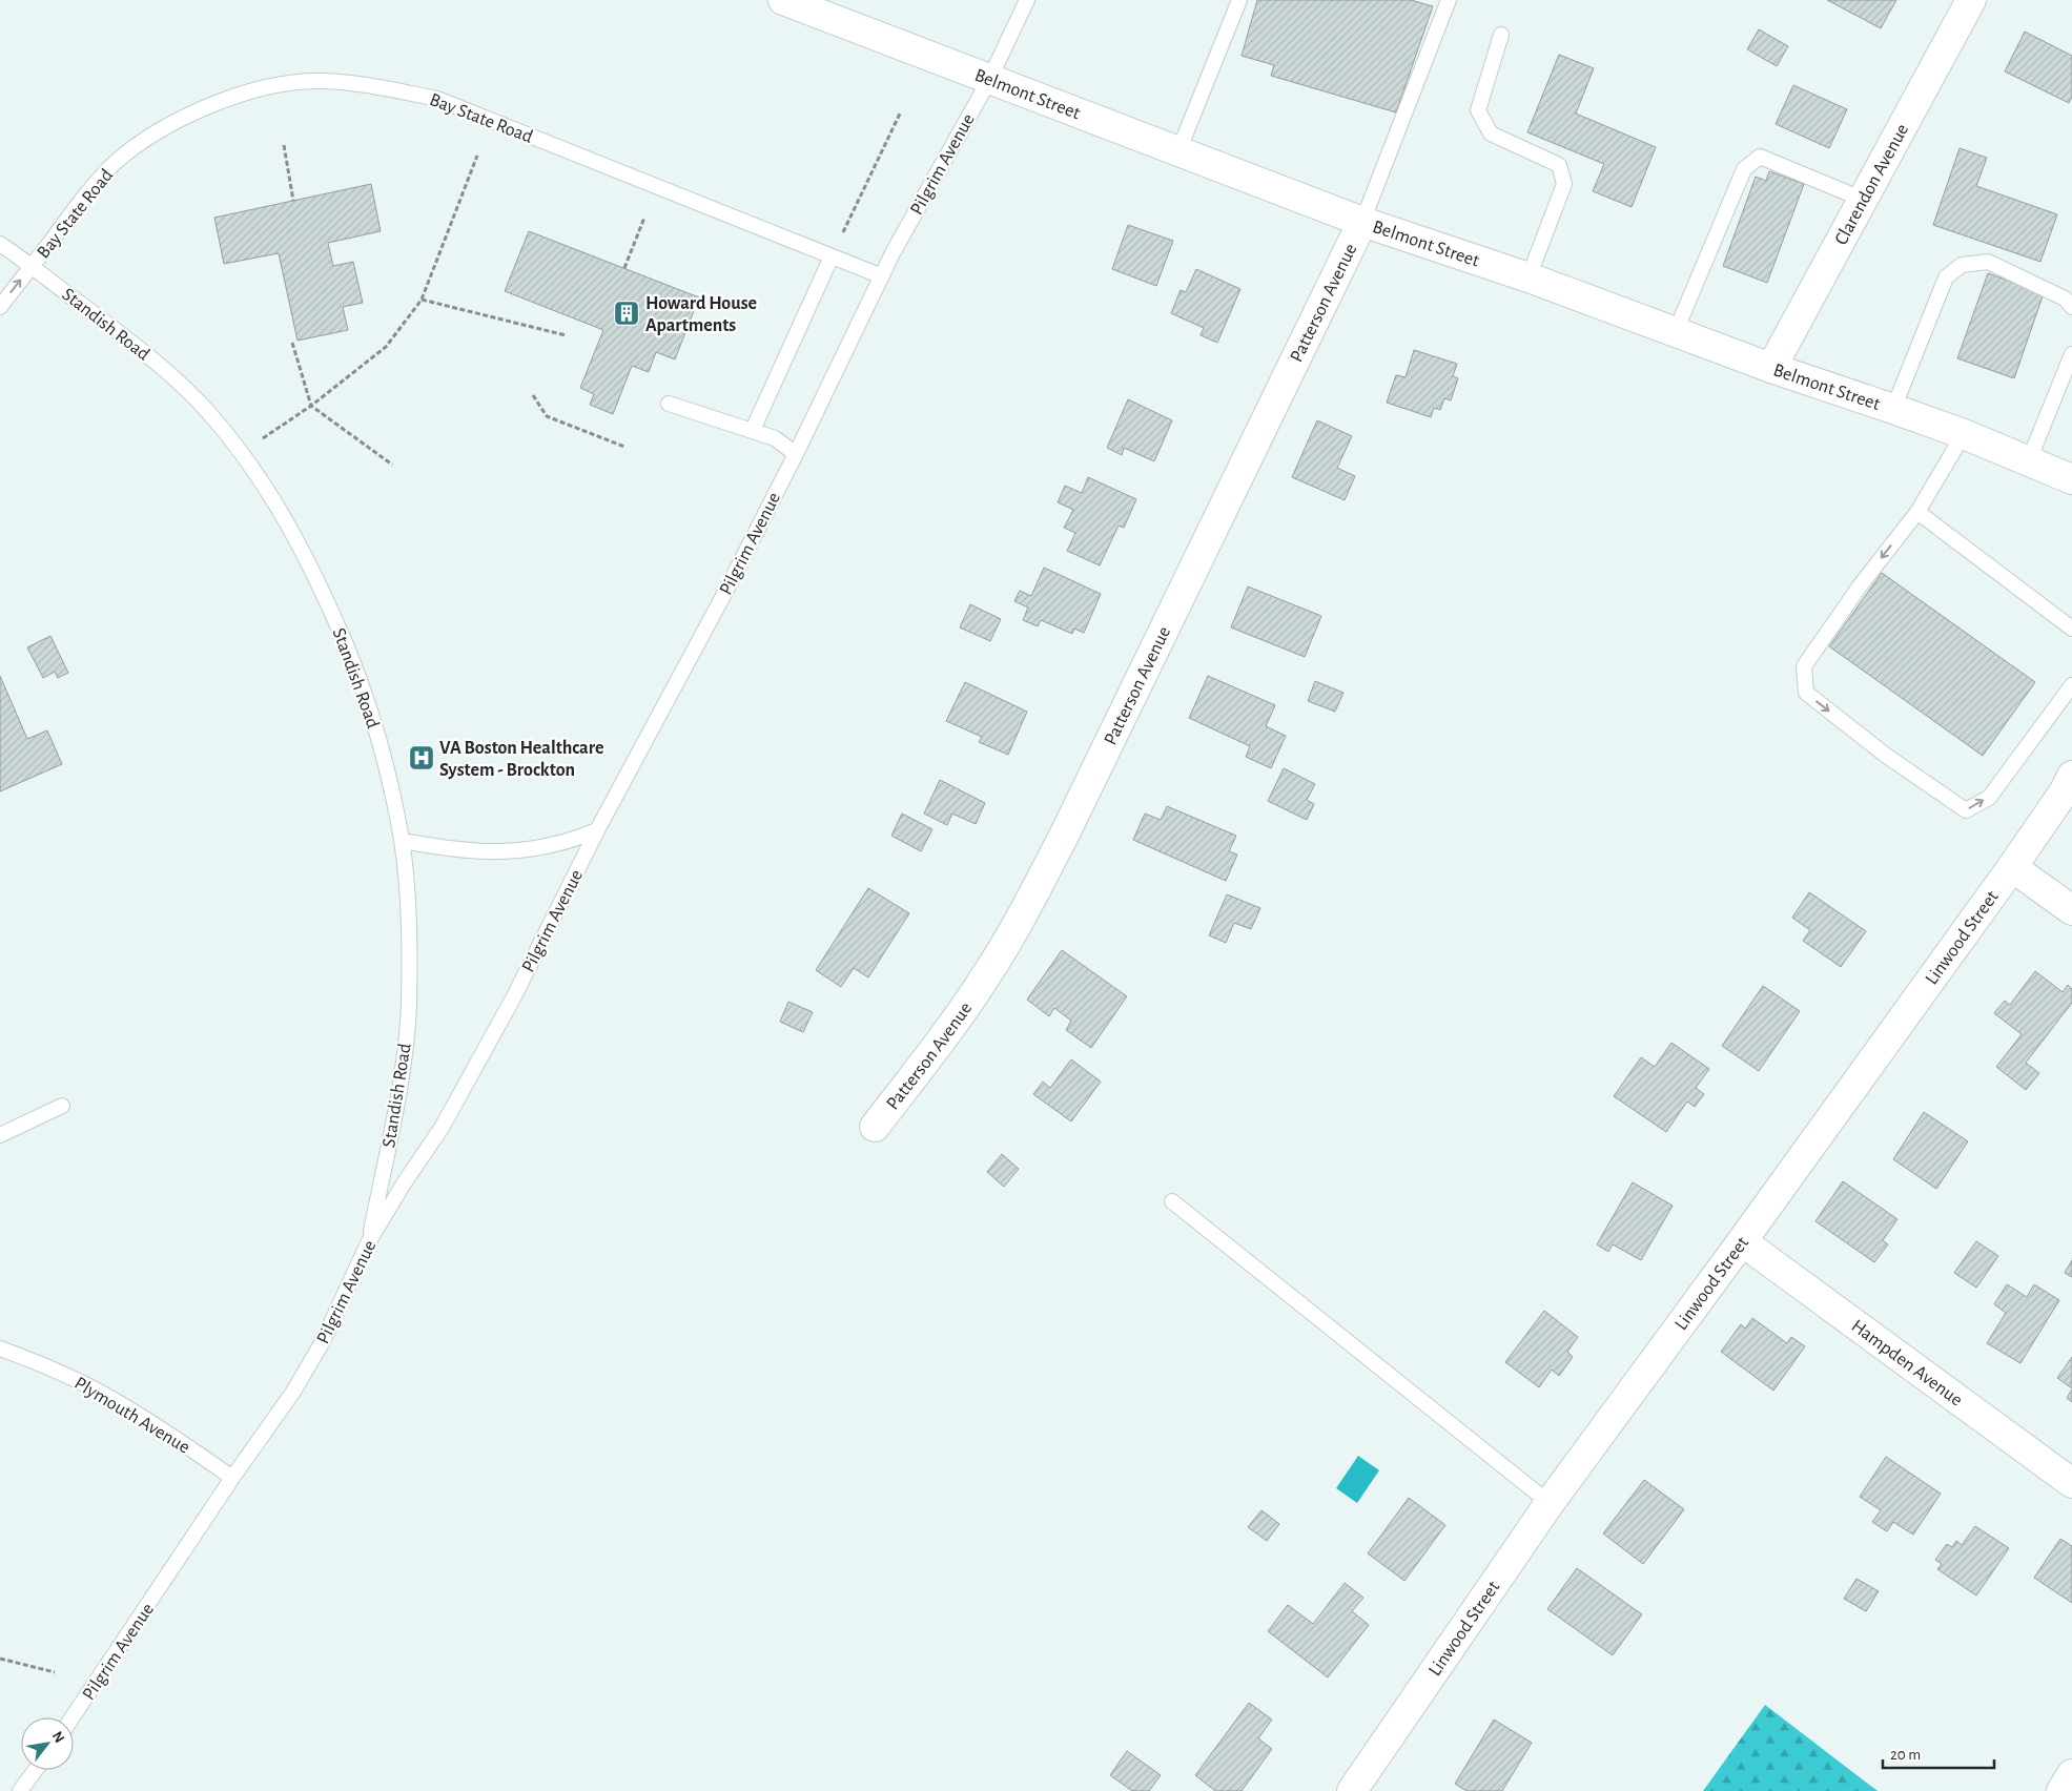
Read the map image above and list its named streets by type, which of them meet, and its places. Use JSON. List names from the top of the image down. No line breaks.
{"streets":{"street":["Belmont Street","Clarendon Avenue","Patterson Avenue","Linwood Street","Hampden Avenue"],"lane":["Bay State Road","Pilgrim Avenue","Standish Road","Plymouth Avenue"]},"crossings":[["Belmont Street","Pilgrim Avenue"],["Belmont Street","Clarendon Avenue"],["Belmont Street","Patterson Avenue"],["Bay State Road","Pilgrim Avenue"],["Bay State Road","Standish Road"],["Pilgrim Avenue","Standish Road"],["Pilgrim Avenue","Plymouth Avenue"],["Linwood Street","Hampden Avenue"]],"places":{"building":["Howard House Apartments"],"hospital":["VA Boston Healthcare System - Brockton"]},"scale_bar":"20 m","north":"top right"}
